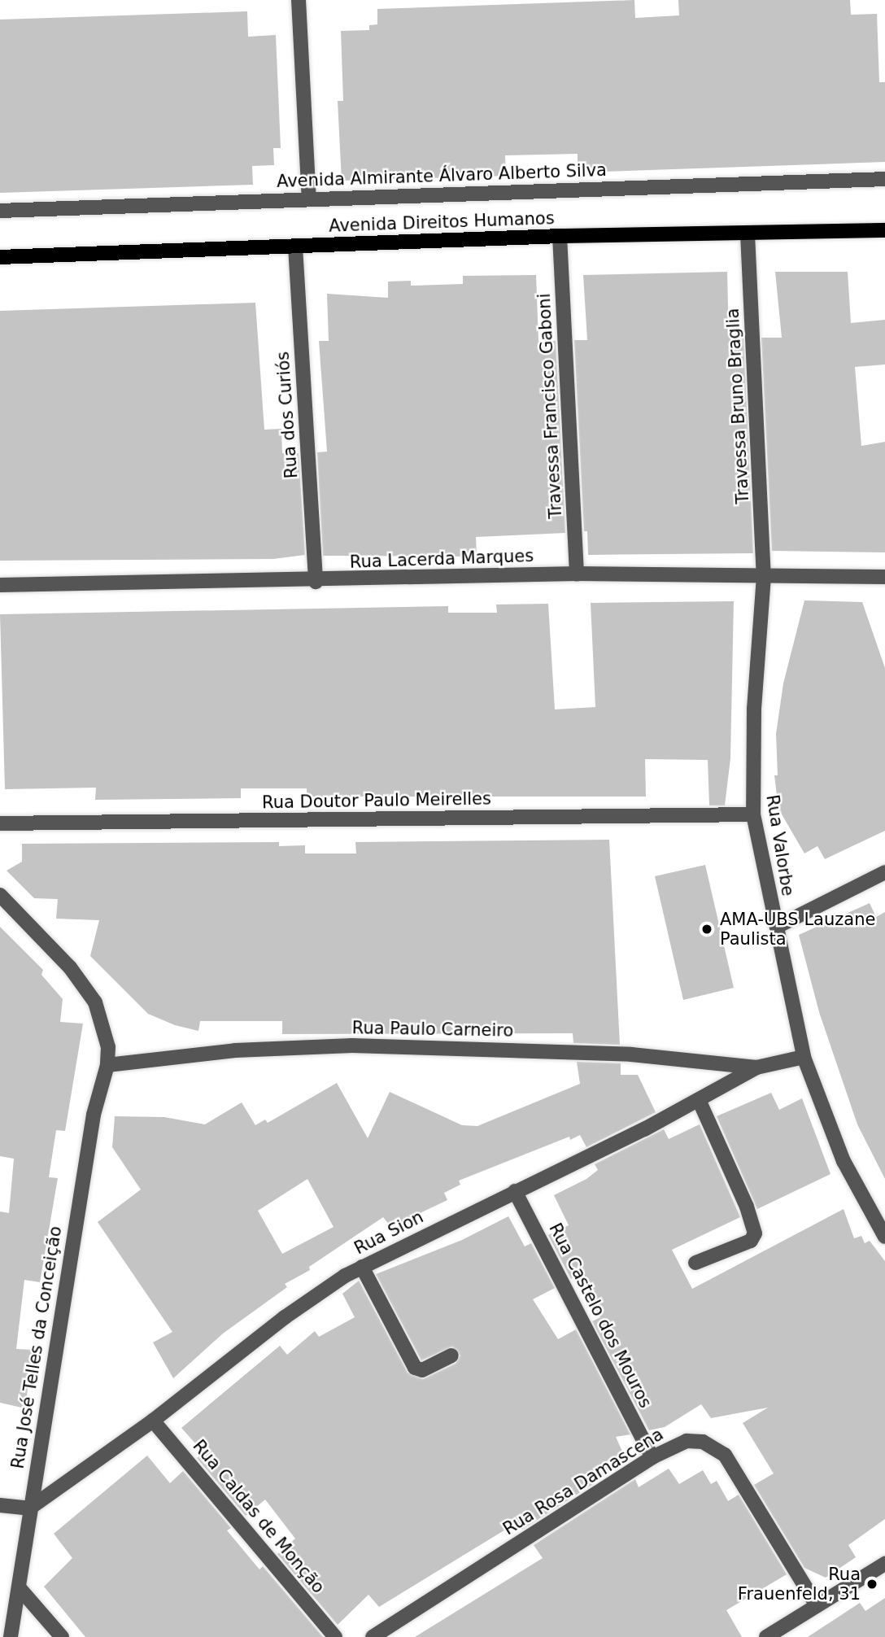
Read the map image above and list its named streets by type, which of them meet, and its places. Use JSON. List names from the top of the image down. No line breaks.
{"streets":{"main road":["Avenida Direitos Humanos"],"street":["Avenida Almirante Álvaro Alberto Silva","Travessa Francisco Gaboni","Travessa Bruno Braglia","Rua dos Curiós","Rua Lacerda Marques","Rua Doutor Paulo Meirelles","Rua Valorbe","Rua Paulo Carneiro","Rua Sion","Rua Castelo dos Mouros","Rua José Telles da Conceição","Rua Rosa Damascena","Rua Caldas de Monção"]},"crossings":[["Avenida Direitos Humanos","Travessa Francisco Gaboni"],["Avenida Direitos Humanos","Travessa Bruno Braglia"],["Avenida Direitos Humanos","Rua dos Curiós"],["Travessa Francisco Gaboni","Rua Lacerda Marques"],["Travessa Bruno Braglia","Rua Lacerda Marques"],["Travessa Bruno Braglia","Rua Valorbe"],["Rua dos Curiós","Rua Lacerda Marques"],["Rua Lacerda Marques","Rua Valorbe"],["Rua Doutor Paulo Meirelles","Rua Valorbe"],["Rua Valorbe","Rua Sion"],["Rua Paulo Carneiro","Rua Sion"],["Rua Paulo Carneiro","Rua José Telles da Conceição"],["Rua Sion","Rua Castelo dos Mouros"],["Rua Sion","Rua José Telles da Conceição"],["Rua Sion","Rua Caldas de Monção"],["Rua Castelo dos Mouros","Rua Rosa Damascena"]],"places":["AMA-UBS Lauzane Paulista","Rua Frauenfeld, 31"]}
